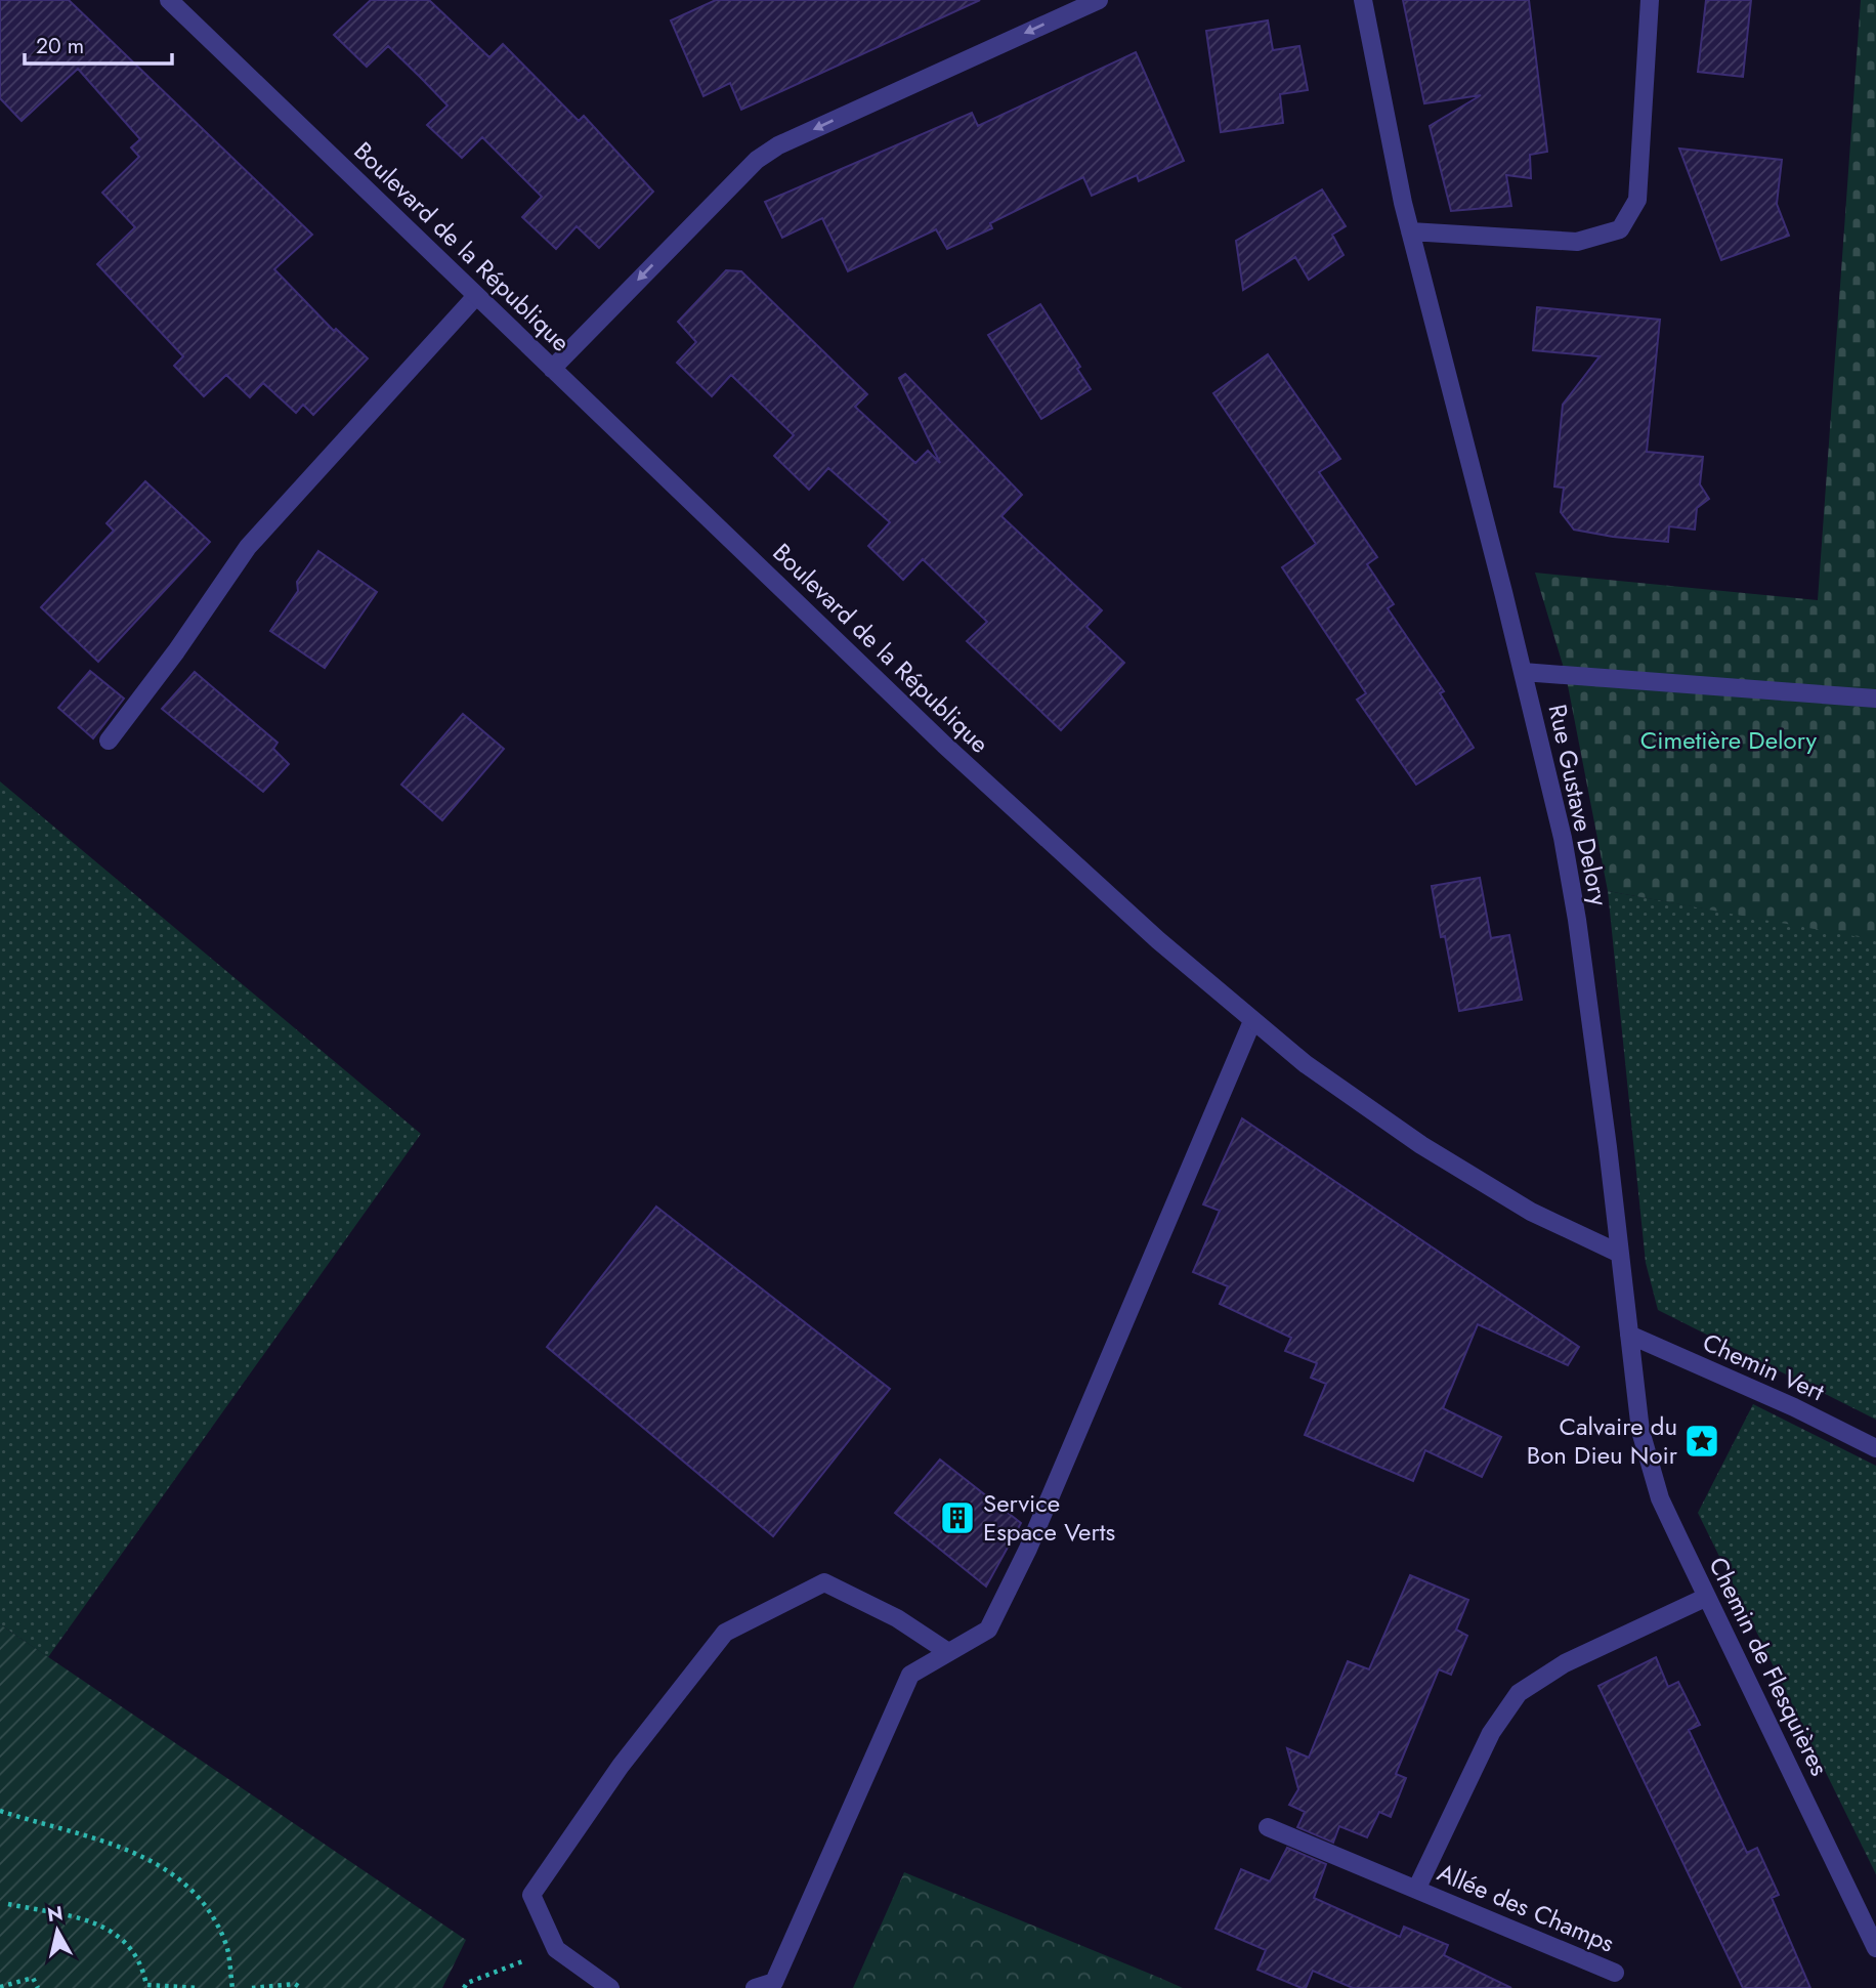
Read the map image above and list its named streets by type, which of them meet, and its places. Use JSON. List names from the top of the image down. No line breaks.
{"streets":{"street":["Boulevard de la République","Rue Gustave Delory","Chemin Vert","Chemin de Flesquières","Allée des Champs"]},"crossings":[["Boulevard de la République","Rue Gustave Delory"],["Rue Gustave Delory","Chemin Vert"],["Rue Gustave Delory","Chemin de Flesquières"],["Chemin de Flesquières","Allée des Champs"]],"parks":["Cimetière Delory"],"places":{"place":["Calvaire du Bon Dieu Noir"],"building":["Service Espace Verts"]},"scale_bar":"20 m","north":"top"}
